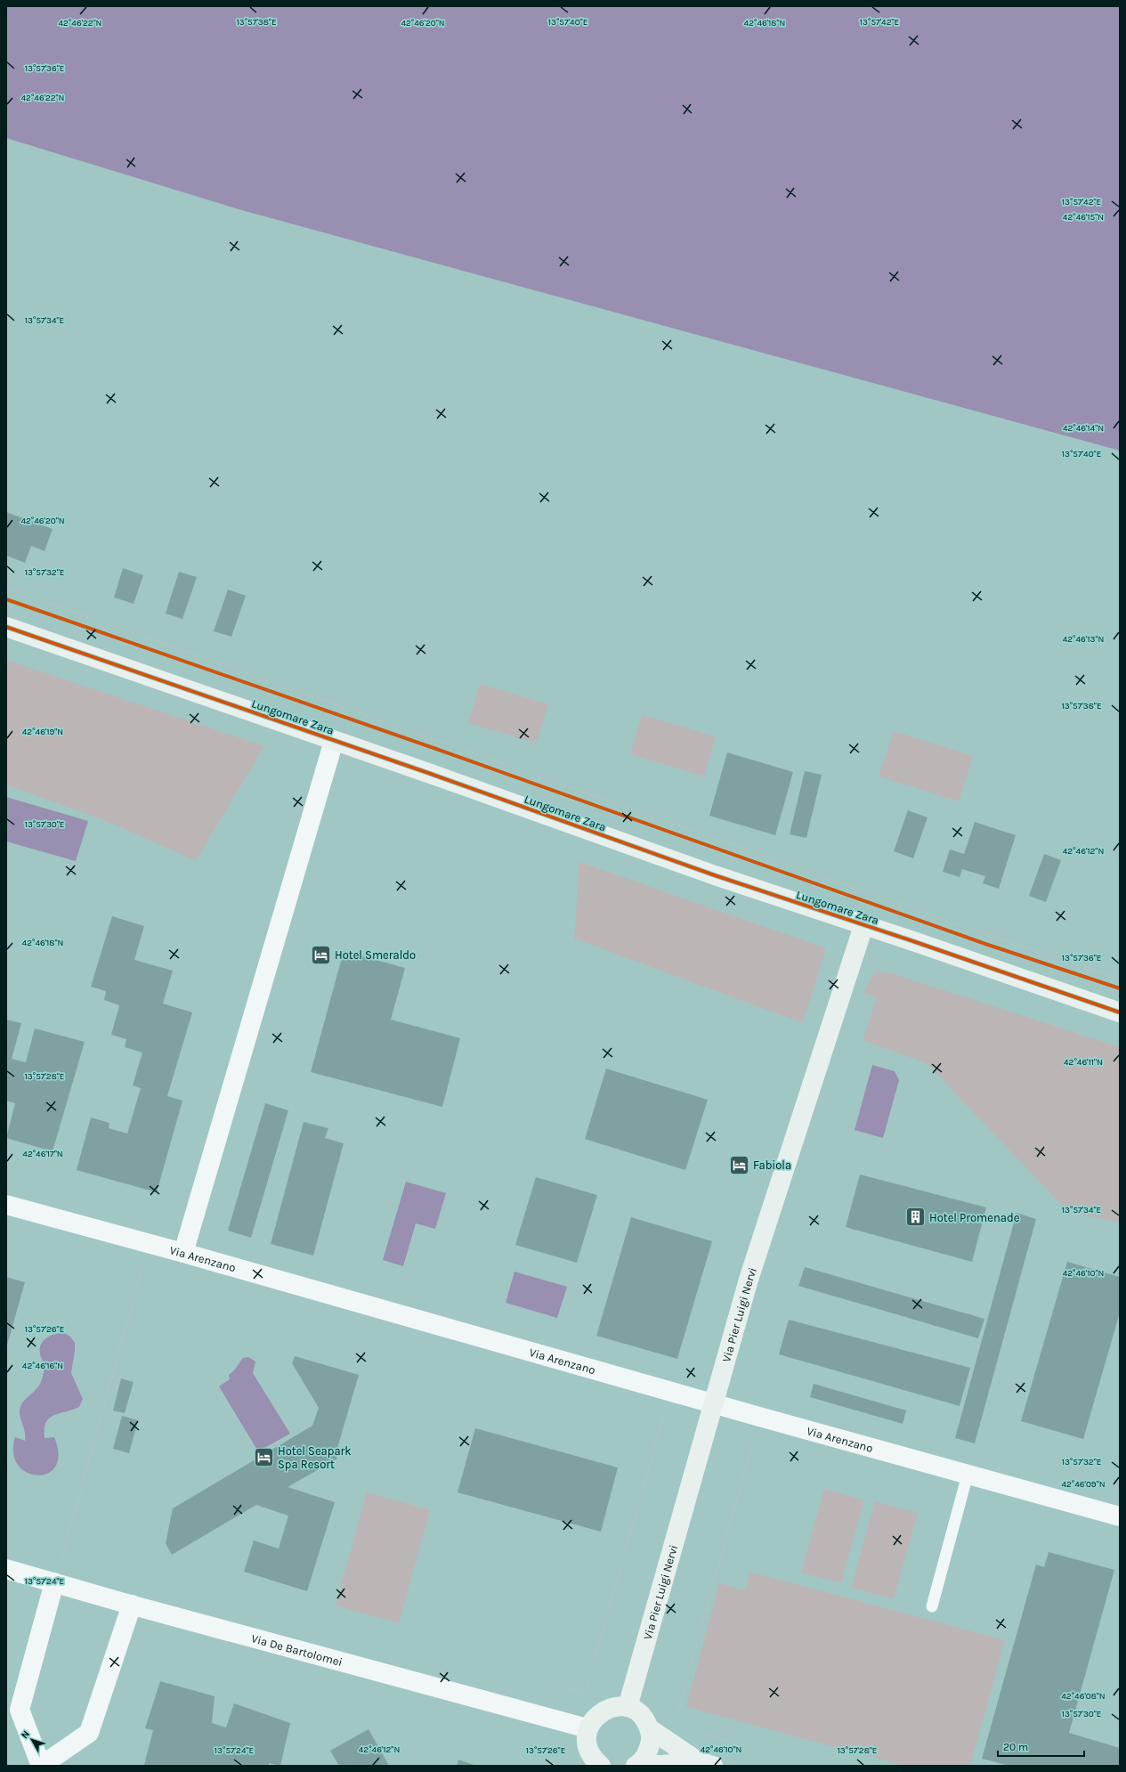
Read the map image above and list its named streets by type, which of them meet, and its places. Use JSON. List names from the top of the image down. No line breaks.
{"streets":{"street":["Lungomare Zara","Via Arenzano","Via Pier Luigi Nervi","Via De Bartolomei"]},"crossings":[["Lungomare Zara","Via Pier Luigi Nervi"],["Via Arenzano","Via Pier Luigi Nervi"]],"places":{"hotel":["Hotel Smeraldo","Fabiola","Hotel Seapark Spa Resort"],"building":["Hotel Promenade"]},"scale_bar":"20 m","north":"top left","coordinates":["13°57'38\"E","13°57'40\"E","13°57'42\"E","42°46'22\"N","42°46'20\"N","42°46'18\"N","13°57'36\"E","42°46'15\"N","13°57'34\"E","42°46'14\"N","13°57'32\"E","42°46'13\"N","42°46'19\"N","13°57'30\"E","42°46'12\"N","42°46'11\"N","13°57'28\"E","42°46'17\"N","42°46'10\"N","13°57'26\"E","42°46'16\"N","42°46'09\"N","13°57'24\"E","42°46'08\"N"]}
